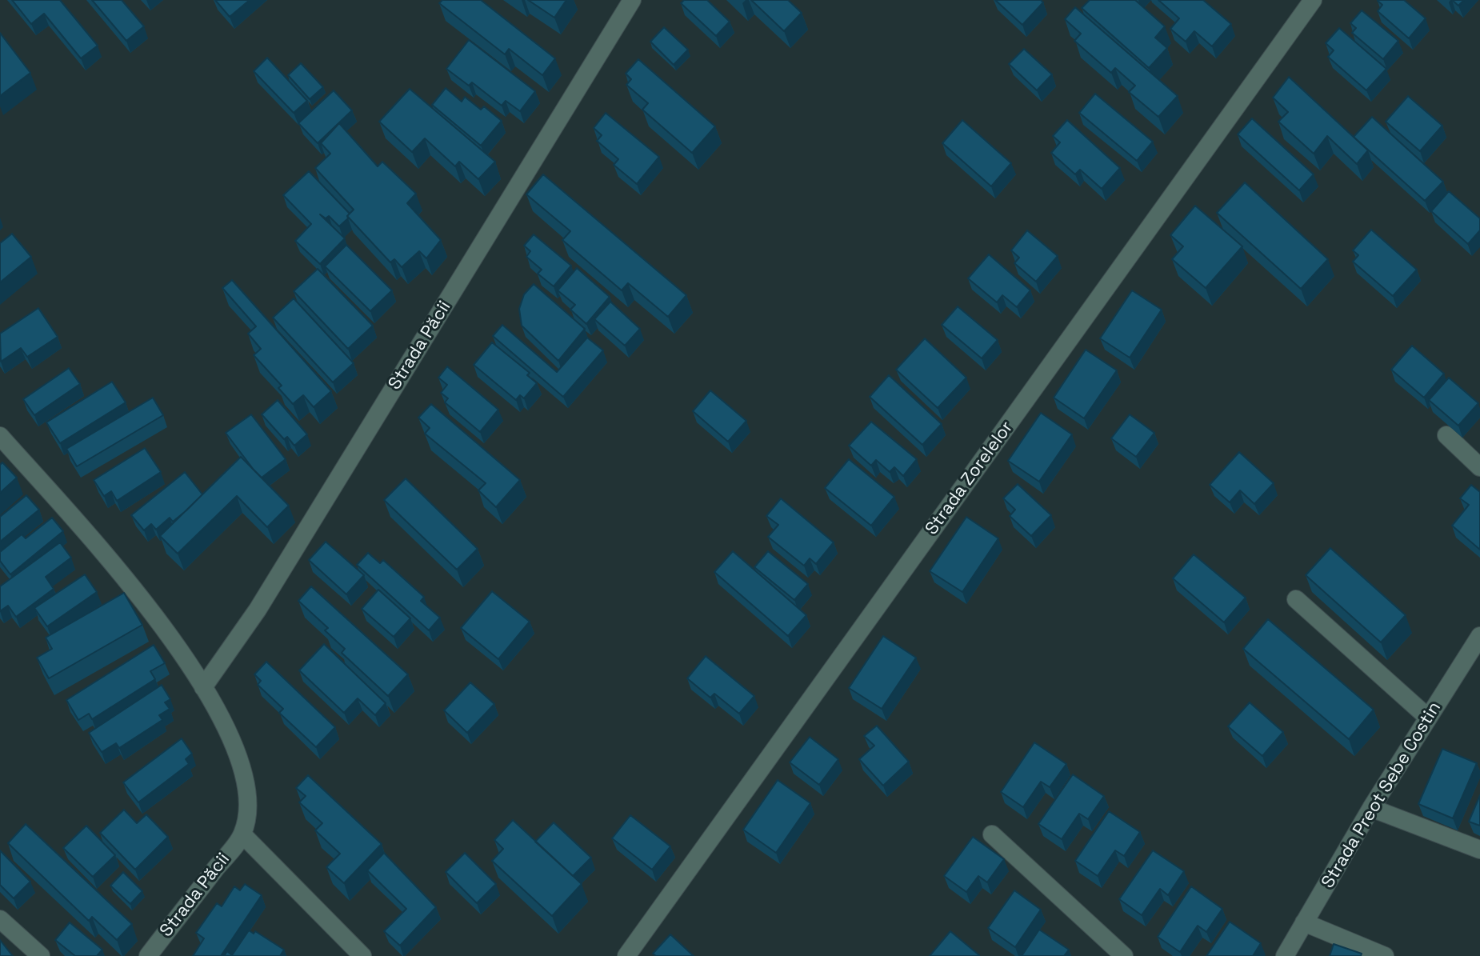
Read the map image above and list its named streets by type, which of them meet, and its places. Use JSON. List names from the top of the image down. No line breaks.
{"streets":{"street":["Strada Păcii","Strada Zorelelor","Strada Preot Sebe Costin"]}}
